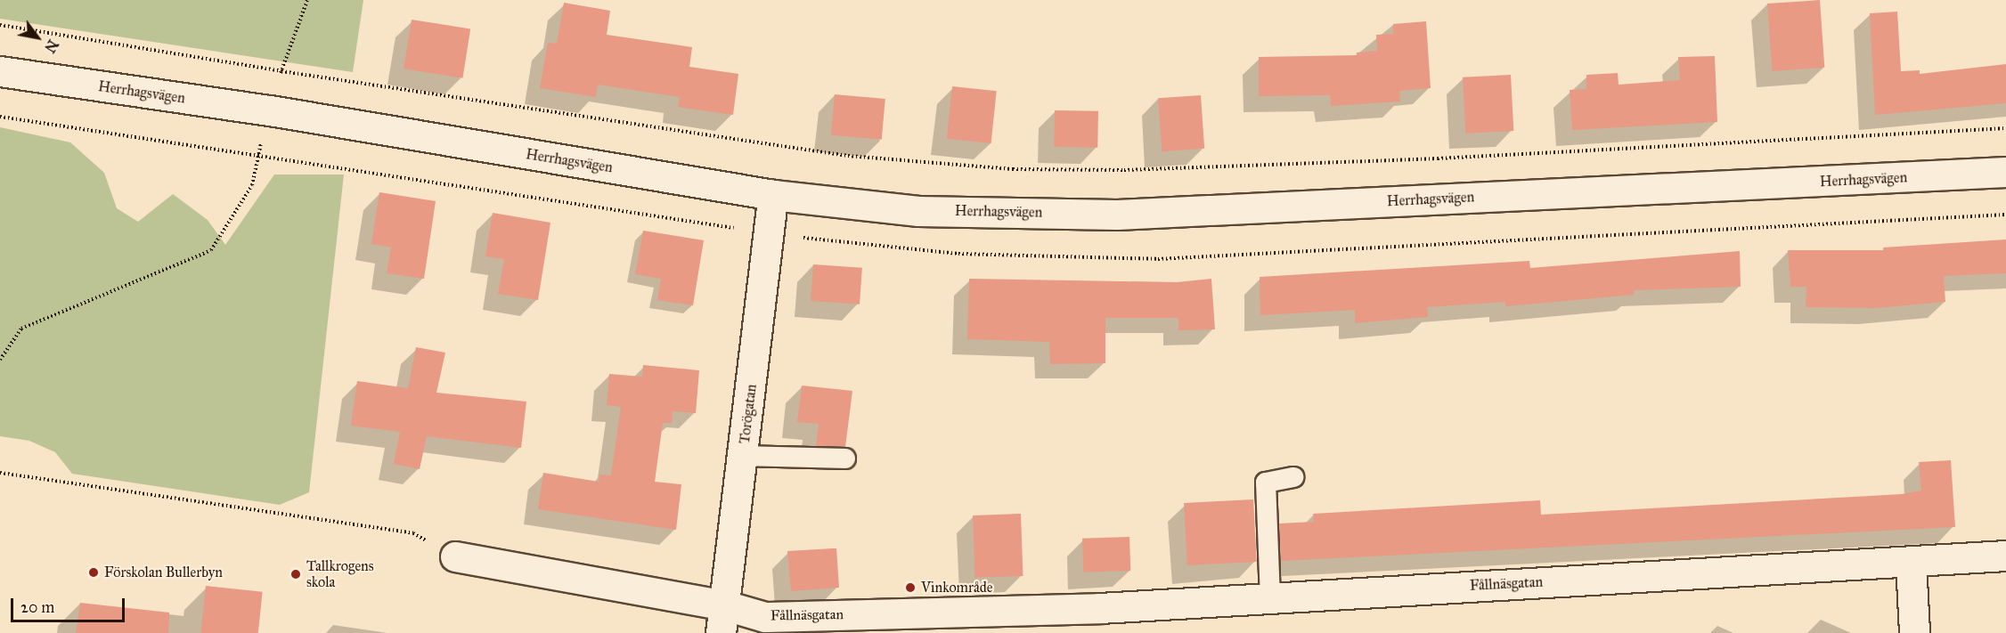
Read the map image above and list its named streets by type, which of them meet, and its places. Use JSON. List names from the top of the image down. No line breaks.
{"streets":{"street":["Herrhagsvägen","Torögatan","Fållnäsgatan"]},"crossings":[["Herrhagsvägen","Torögatan"],["Torögatan","Fållnäsgatan"]],"places":["Förskolan Bullerbyn","Tallkrogens skola","Vinkområde"],"scale_bar":"20 m","north":"bottom right"}
